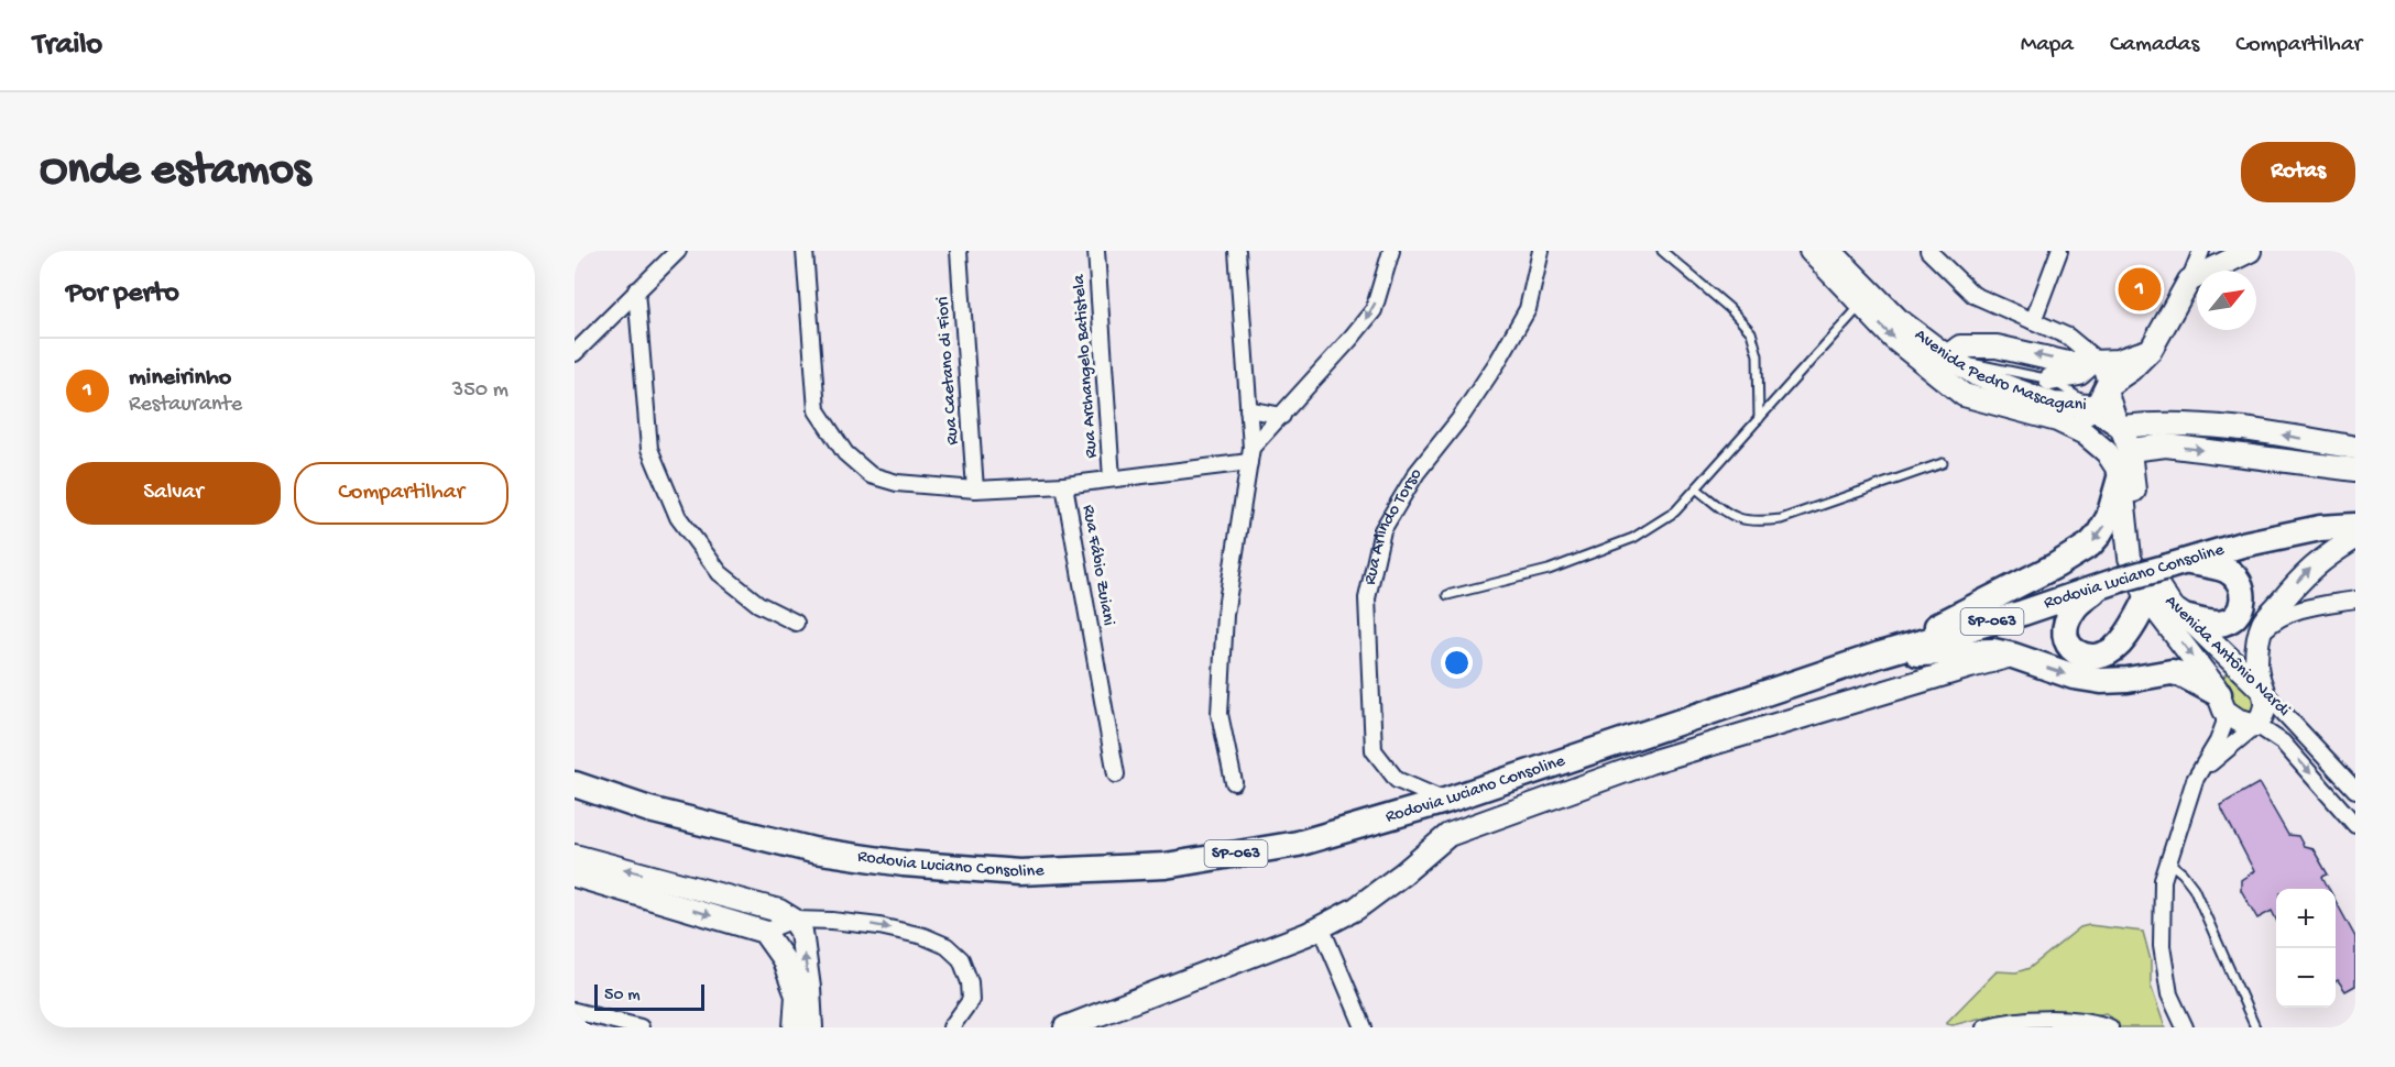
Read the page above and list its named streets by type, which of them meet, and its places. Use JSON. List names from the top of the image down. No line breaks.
{"streets":{"main road":["Avenida Pedro Mascagani","Rodovia Luciano Consoline","SP-063","Avenida Antônio Nardi"],"street":["Rua Archangelo Batistela","Rua Caetano di Fiori","Rua Arlindo Torso","Rua Fábio Zuiani"]},"crossings":[["Avenida Pedro Mascagani","Avenida Antônio Nardi"],["Rua Caetano di Fiori","Rua Fábio Zuiani"],["Rua Arlindo Torso","Rodovia Luciano Consoline"]],"scale_bar":"50 m","north":"top right","page":{"header":"Trailo","nav":["Mapa","Camadas","Compartilhar"],"buttons":["Rotas",["Salvar","Compartilhar"]],"title":"Onde estamos","heading":"Por perto","pins":"1","list":[{"mark":"1","name":"mineirinho","note":"Restaurante","value":"350 m"}],"map_buttons":["+","−"],"scale":"50 m"}}
